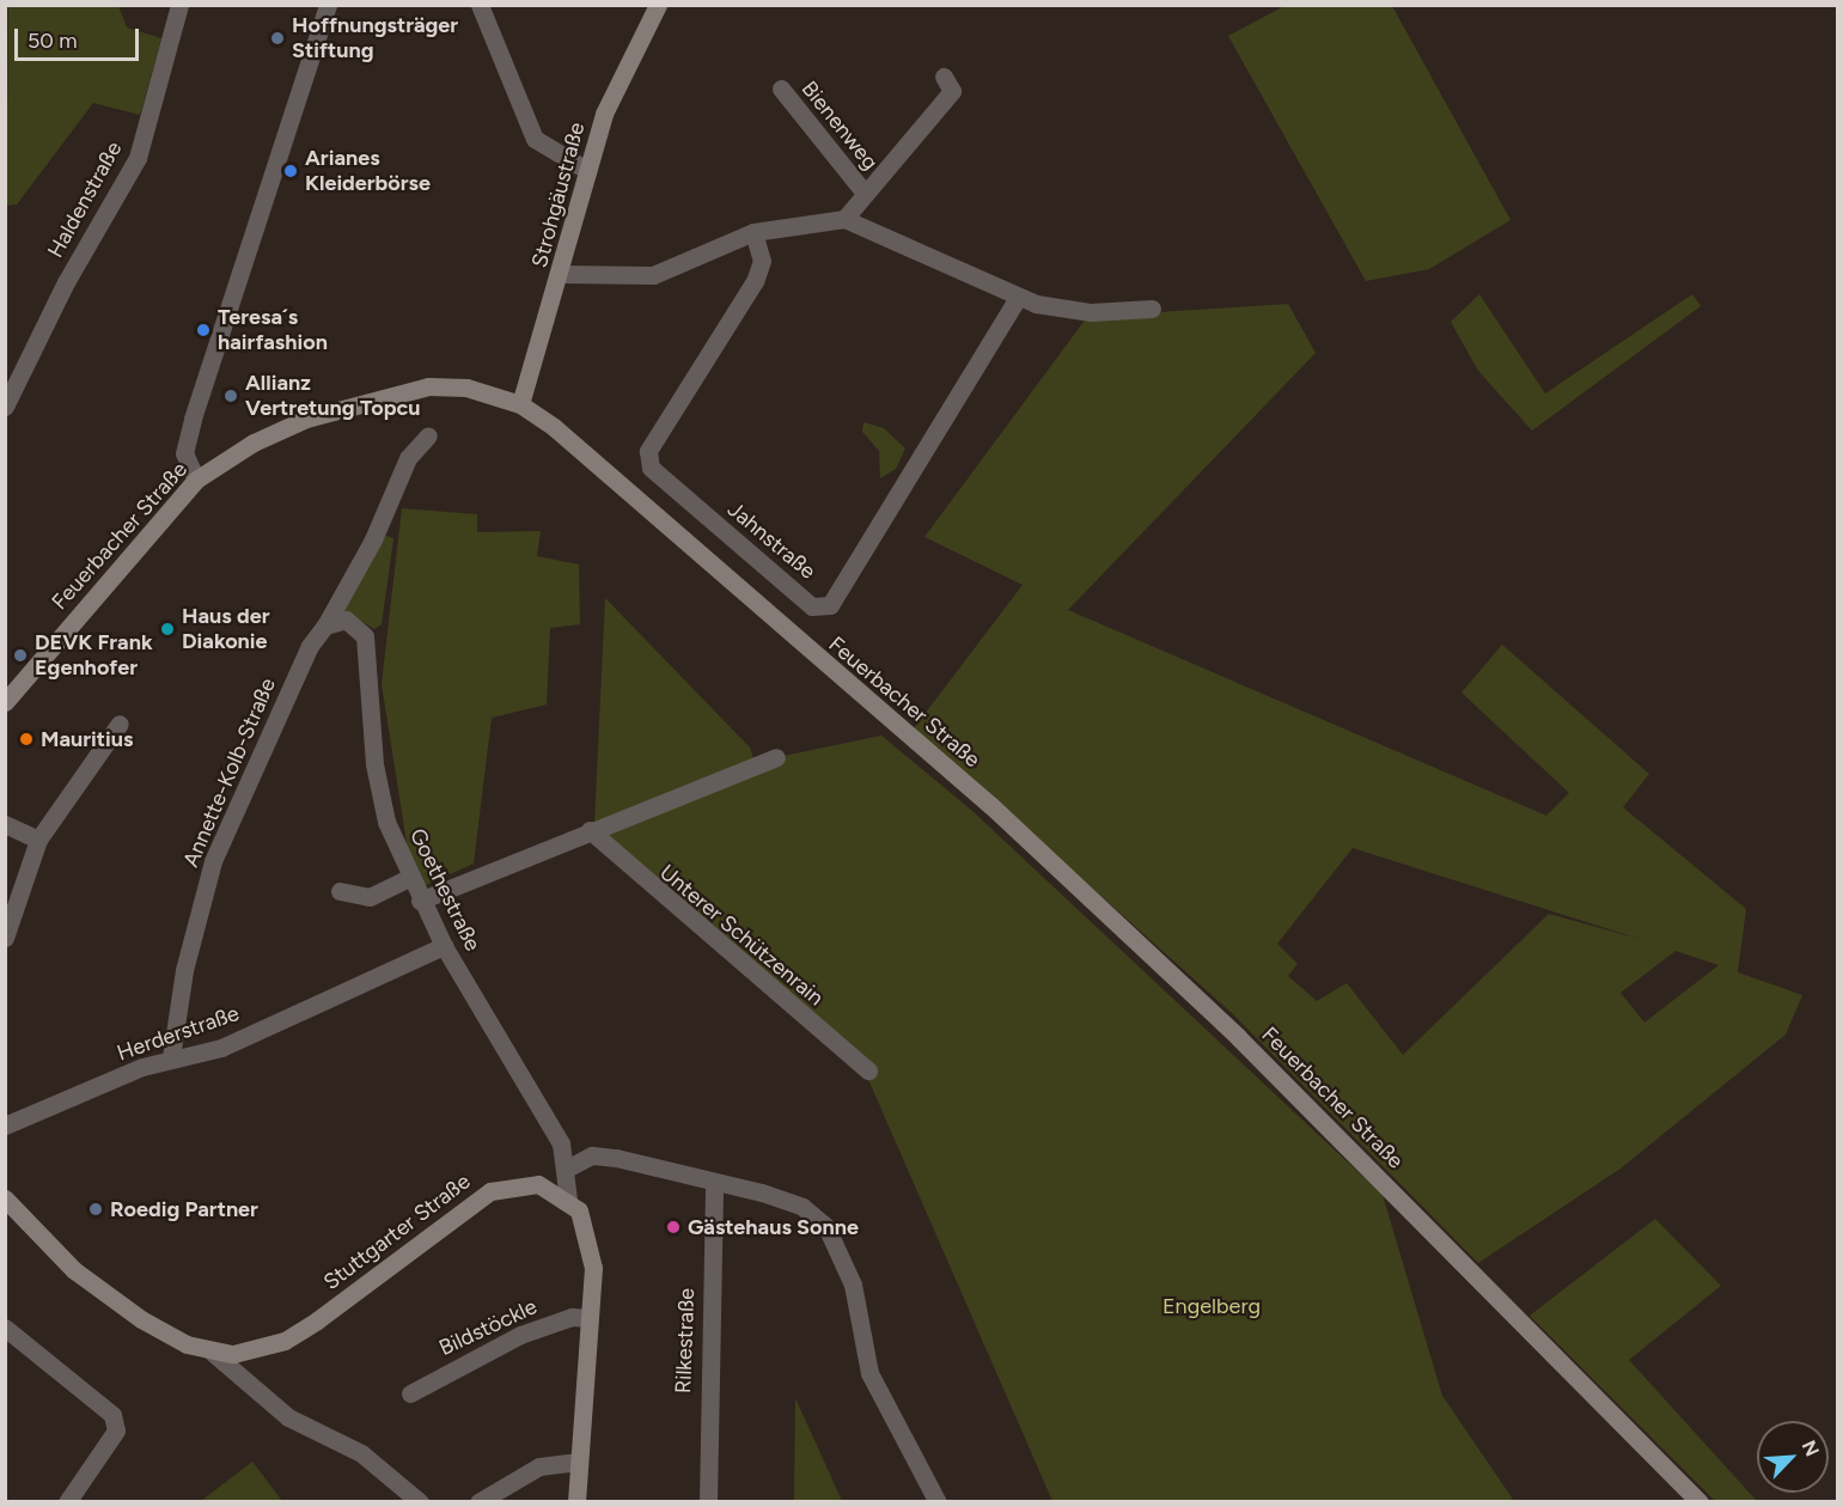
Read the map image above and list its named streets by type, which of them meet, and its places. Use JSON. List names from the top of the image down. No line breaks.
{"streets":{"main road":["Strohgäustraße","Feuerbacher Straße","Stuttgarter Straße"],"street":["Bienenweg","Haldenstraße","Jahnstraße","Annette-Kolb-Straße","Goethestraße","Unterer Schützenrain","Herderstraße","Bildstöckle","Rilkestraße"]},"crossings":[["Strohgäustraße","Feuerbacher Straße"],["Annette-Kolb-Straße","Goethestraße"],["Annette-Kolb-Straße","Herderstraße"],["Goethestraße","Herderstraße"],["Goethestraße","Stuttgarter Straße"]],"parks":["Engelberg"],"places":["Hoffnungsträger Stiftung","Arianes Kleiderbörse","Teresa´s hairfashion","Allianz Vertretung Topcu","Haus der Diakonie","DEVK Frank Egenhofer","Mauritius","Roedig Partner","Gästehaus Sonne"],"scale_bar":"50 m","north":"top right"}
